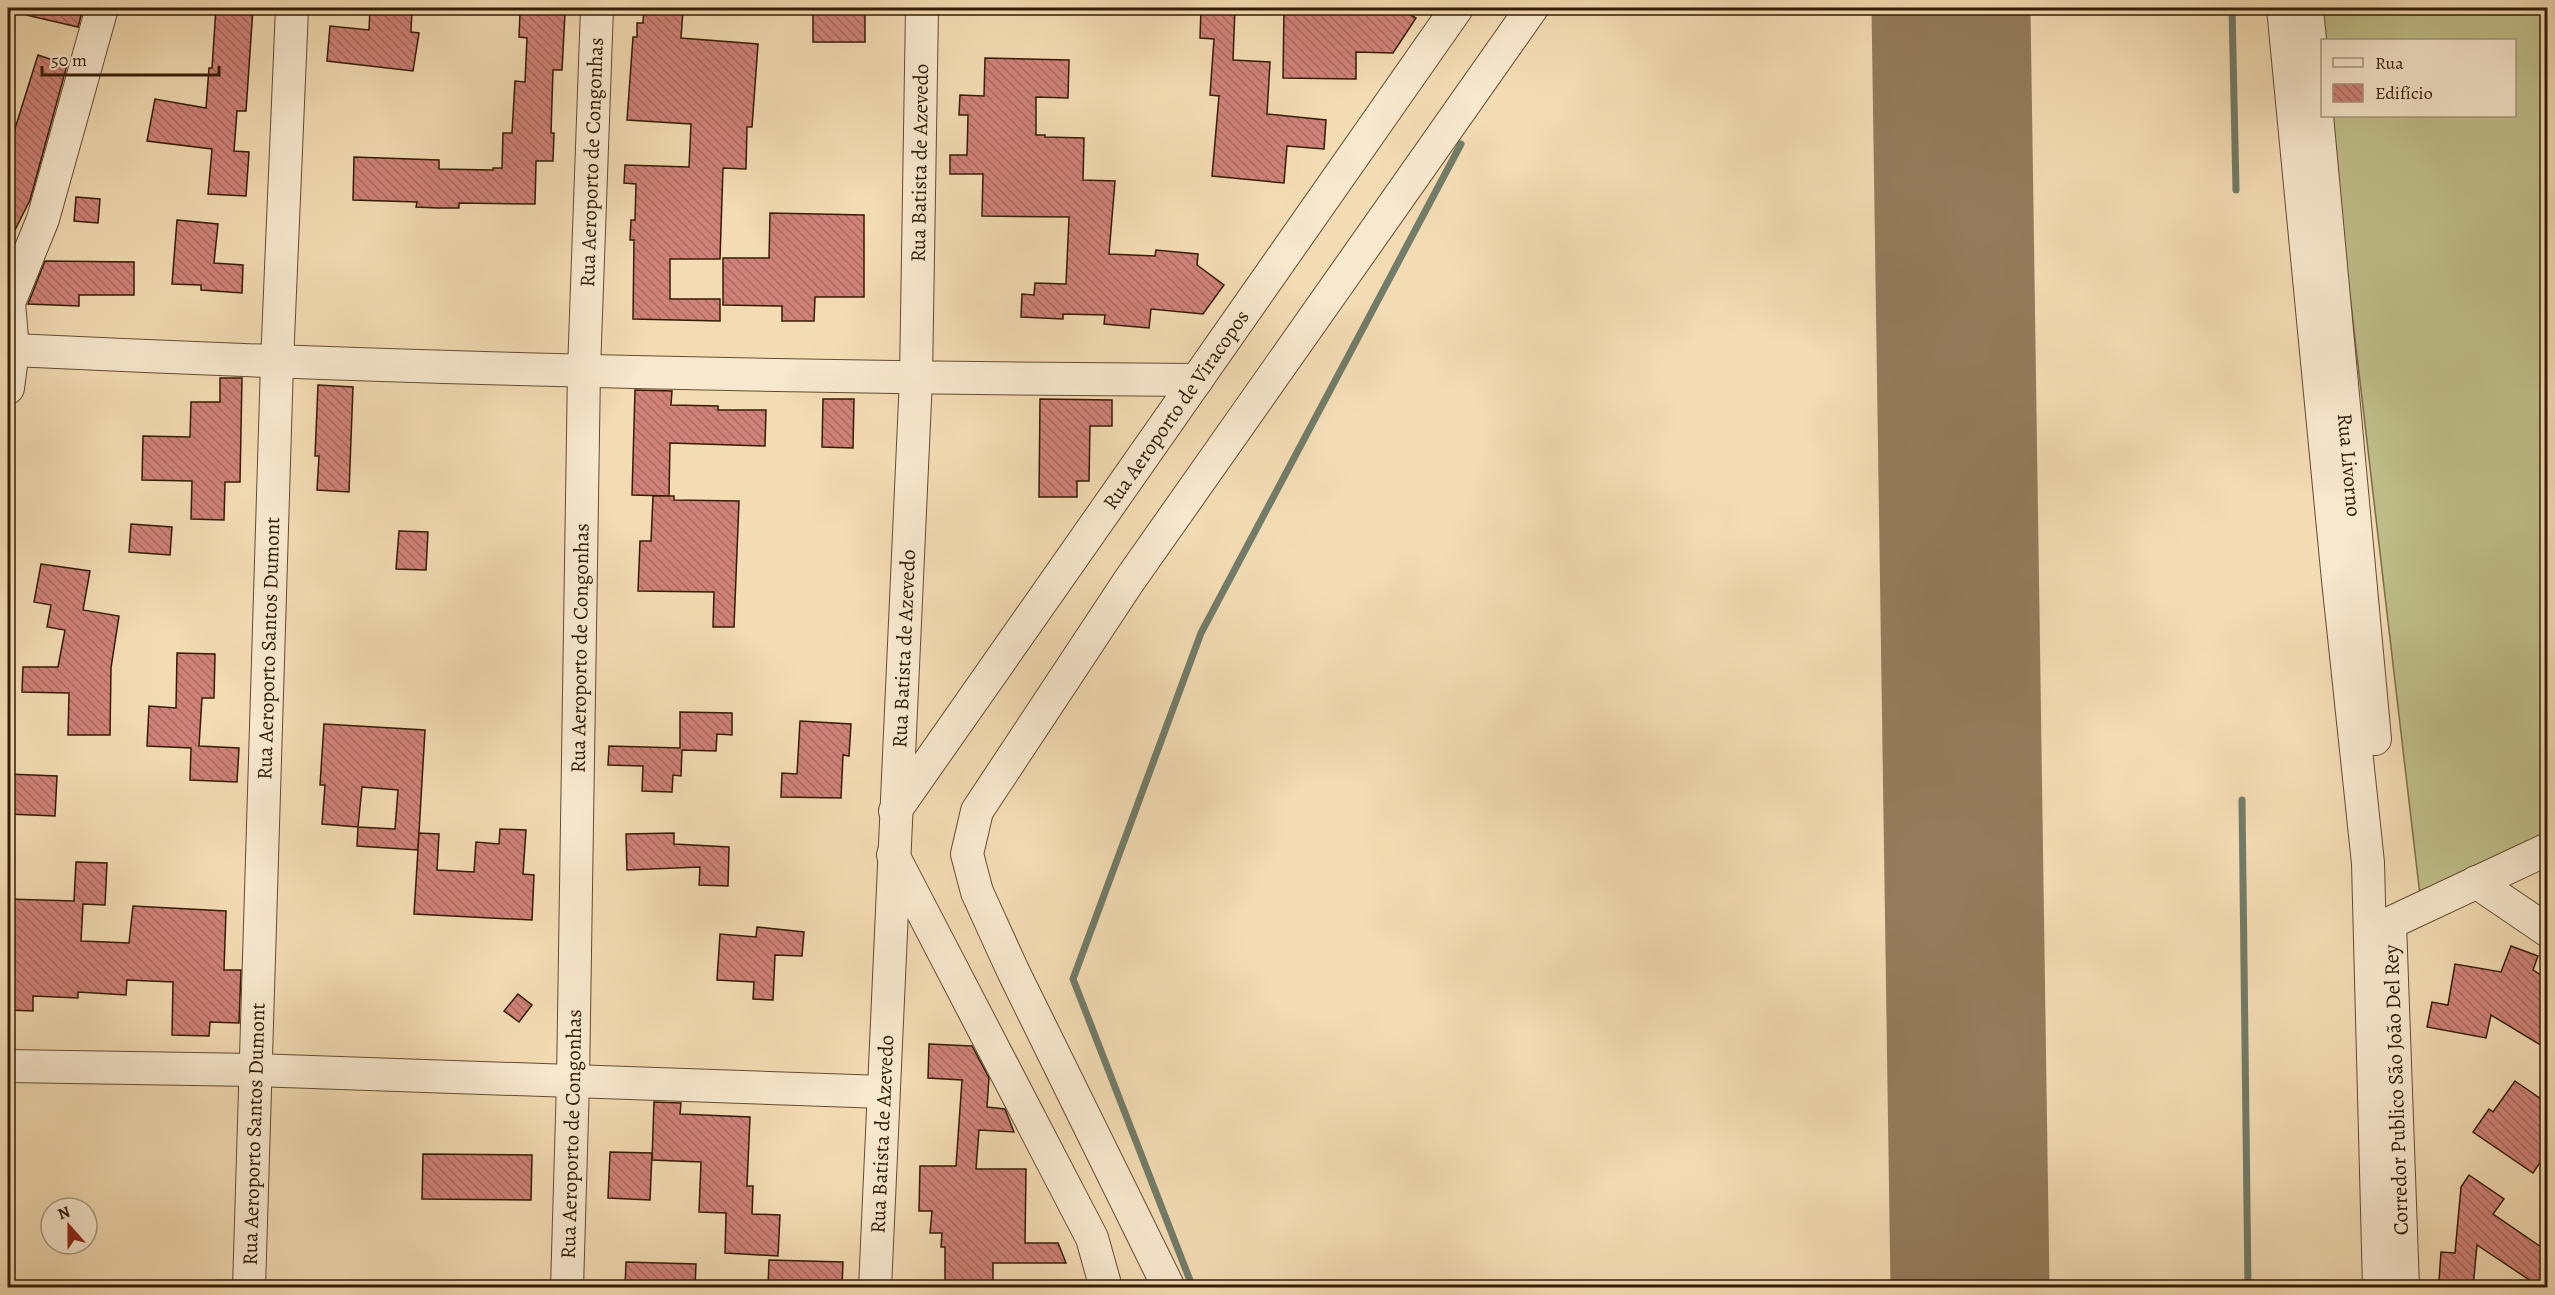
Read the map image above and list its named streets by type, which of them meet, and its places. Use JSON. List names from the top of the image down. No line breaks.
{"streets":{"street":["Rua Aeroporto de Congonhas","Rua Batista de Azevedo","Rua Aeroporto de Viracopos","Rua Livorno","Rua Aeroporto Santos Dumont","Corredor Publico São João Del Rey"]},"crossings":[["Rua Batista de Azevedo","Rua Aeroporto de Viracopos"],["Rua Livorno","Corredor Publico São João Del Rey"]],"legend":["Rua","Edifício"],"scale_bar":"50 m","north":"top"}
